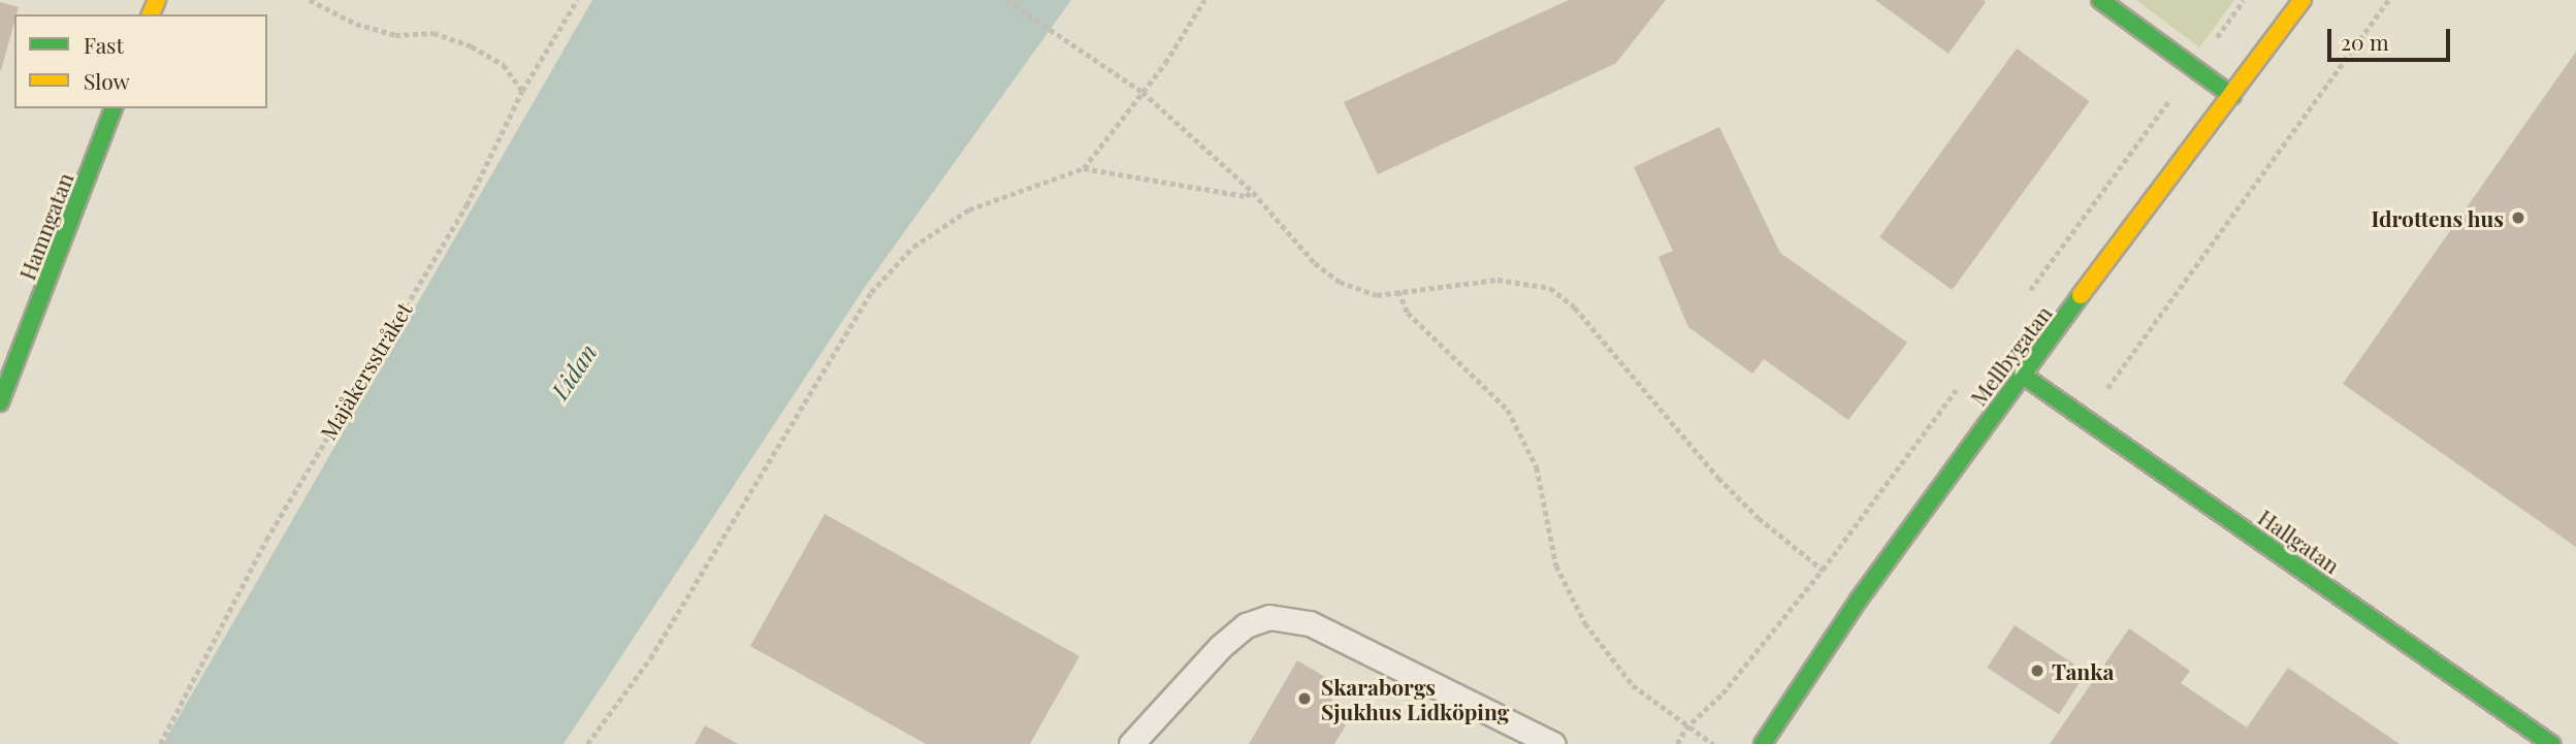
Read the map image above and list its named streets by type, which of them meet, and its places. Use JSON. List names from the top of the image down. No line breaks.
{"streets":{"street":["Hamngatan","Mellbygatan","Hallgatan"],"path":["Majåkersstråket"]},"crossings":[["Mellbygatan","Hallgatan"]],"water":["Lidan"],"places":["Idrottens hus","Tanka","Skaraborgs Sjukhus Lidköping"],"legend":["Fast","Slow"],"scale_bar":"20 m"}
